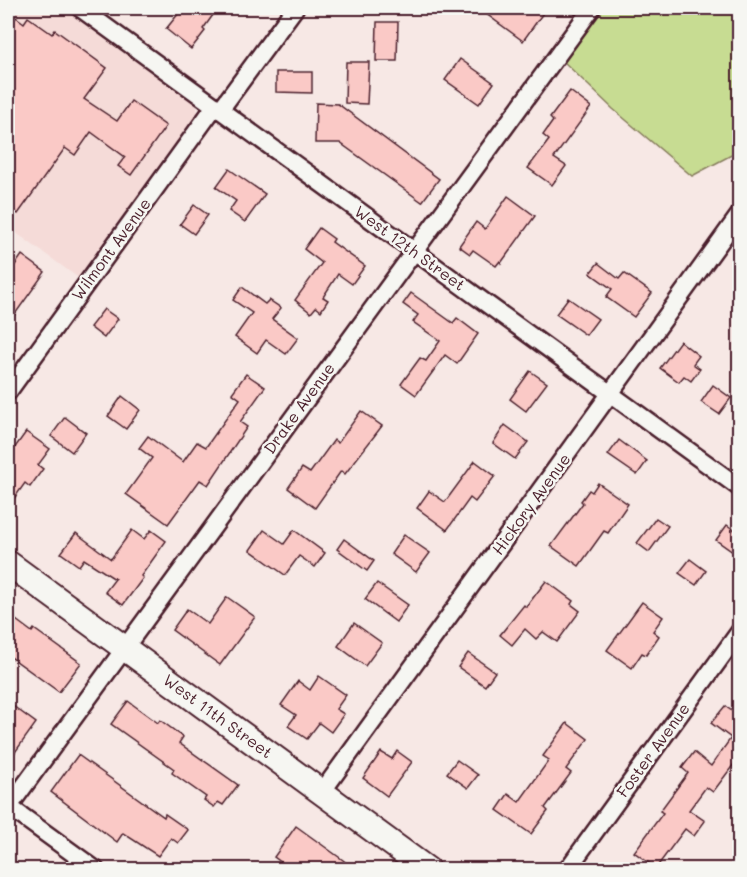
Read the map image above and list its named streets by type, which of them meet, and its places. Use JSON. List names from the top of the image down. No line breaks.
{"streets":{"main road":["West 11th Street"],"street":["West 12th Street","Wilmont Avenue","Drake Avenue","Hickory Avenue","Foster Avenue"]},"crossings":[["West 12th Street","Wilmont Avenue"],["West 12th Street","Drake Avenue"],["West 12th Street","Hickory Avenue"],["Drake Avenue","West 11th Street"],["Hickory Avenue","West 11th Street"]]}
